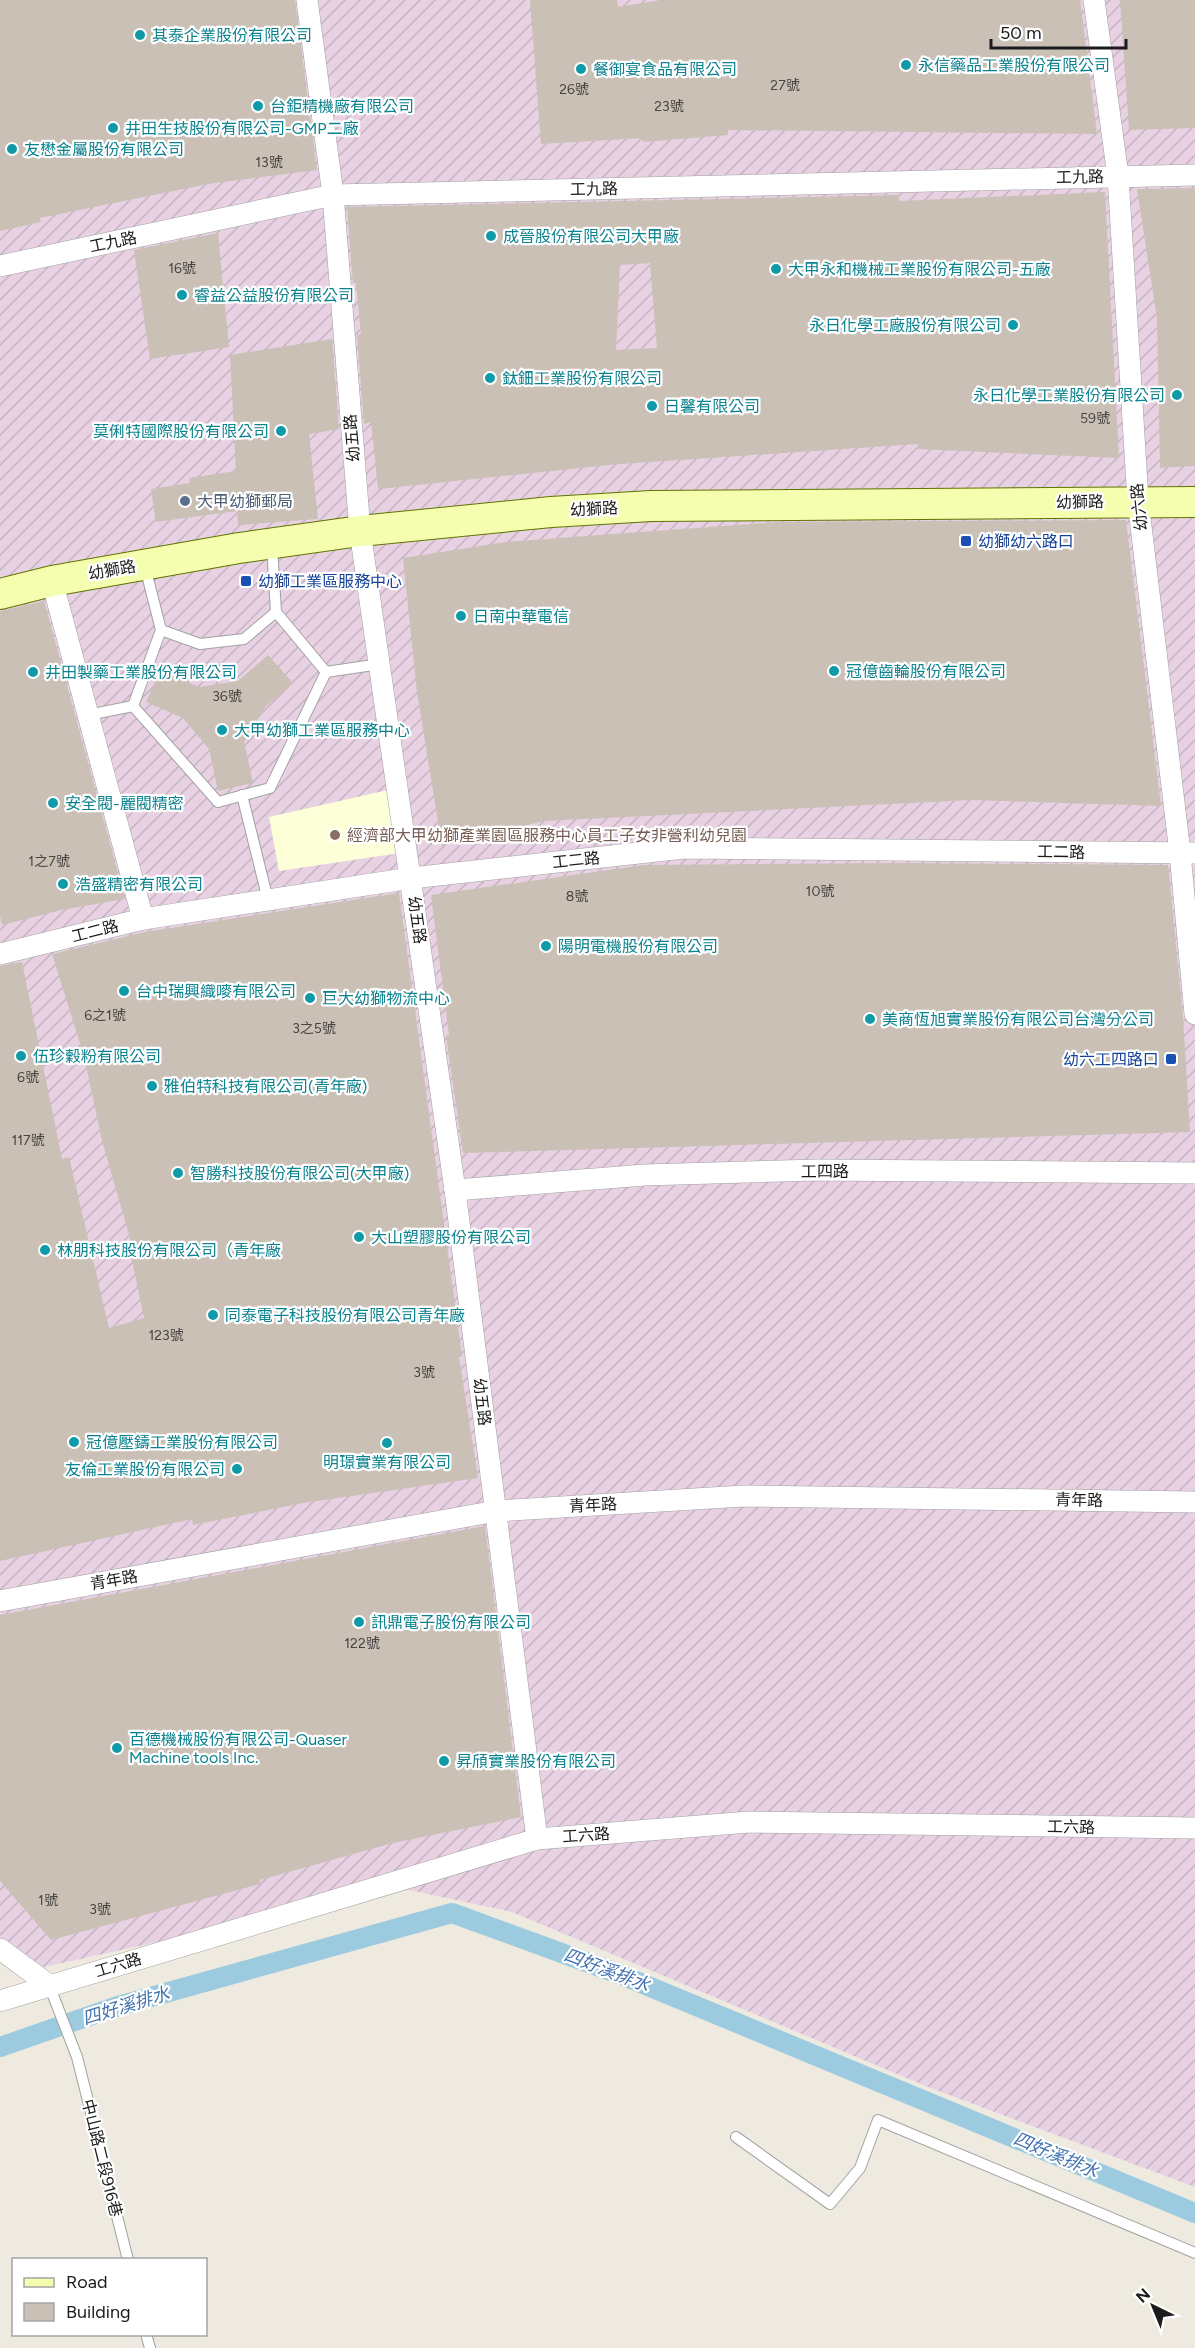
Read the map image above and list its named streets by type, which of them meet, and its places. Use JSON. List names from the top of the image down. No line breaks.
{"streets":{"street":["工九路","幼五路","幼獅路","幼六路","工二路","工四路","青年路","工六路"],"lane":["中山路二段916巷"]},"crossings":[["工九路","幼五路"],["工九路","幼六路"],["幼五路","幼獅路"],["幼五路","工二路"],["幼五路","工四路"],["幼五路","青年路"],["幼五路","工六路"],["幼獅路","幼六路"],["幼六路","工二路"],["工六路","中山路二段916巷"]],"water":["四好溪排水"],"places":{"other":["其泰企業股份有限公司","永信藥品工業股份有限公司","餐御宴食品有限公司","台鉅精機廠有限公司","井田生技股份有限公司-GMP二廠","友懋金屬股份有限公司","成晉股份有限公司大甲廠","大甲永和機械工業股份有限公司-五廠","睿益公益股份有限公司","永日化學工廠股份有限公司","鈦鈿工業股份有限公司","永日化學工業股份有限公司","日馨有限公司","莫俐特國際股份有限公司","大甲幼獅郵局","日南中華電信","冠億齒輪股份有限公司","井田製藥工業股份有限公司","大甲幼獅工業區服務中心","安全閥-麗閥精密","經濟部大甲幼獅產業園區服務中心員工子女非營利幼兒園","浩盛精密有限公司","陽明電機股份有限公司","台中瑞興織嘜有限公司","巨大幼獅物流中心","美商恆旭實業股份有限公司台灣分公司","伍珍穀粉有限公司","雅伯特科技有限公司(青年廠)","智勝科技股份有限公司(大甲廠)","大山塑膠股份有限公司","林朋科技股份有限公司（青年廠","同泰電子科技股份有限公司青年廠","冠億壓鑄工業股份有限公司","明璟實業有限公司","友倫工業股份有限公司","訊鼎電子股份有限公司","百德機械股份有限公司-Quaser Machine tools Inc.","昇頎實業股份有限公司"],"transit":["幼獅幼六路口","幼獅工業區服務中心","幼六工四路口"]},"house_numbers":["27號","26號","23號","13號","16號","59號","36號","1之7號","10號","8號","6之1號","3之5號","6號","117號","123號","3號","122號","1號","3號"],"legend":["Road","Building"],"scale_bar":"50 m","north":"top left"}
